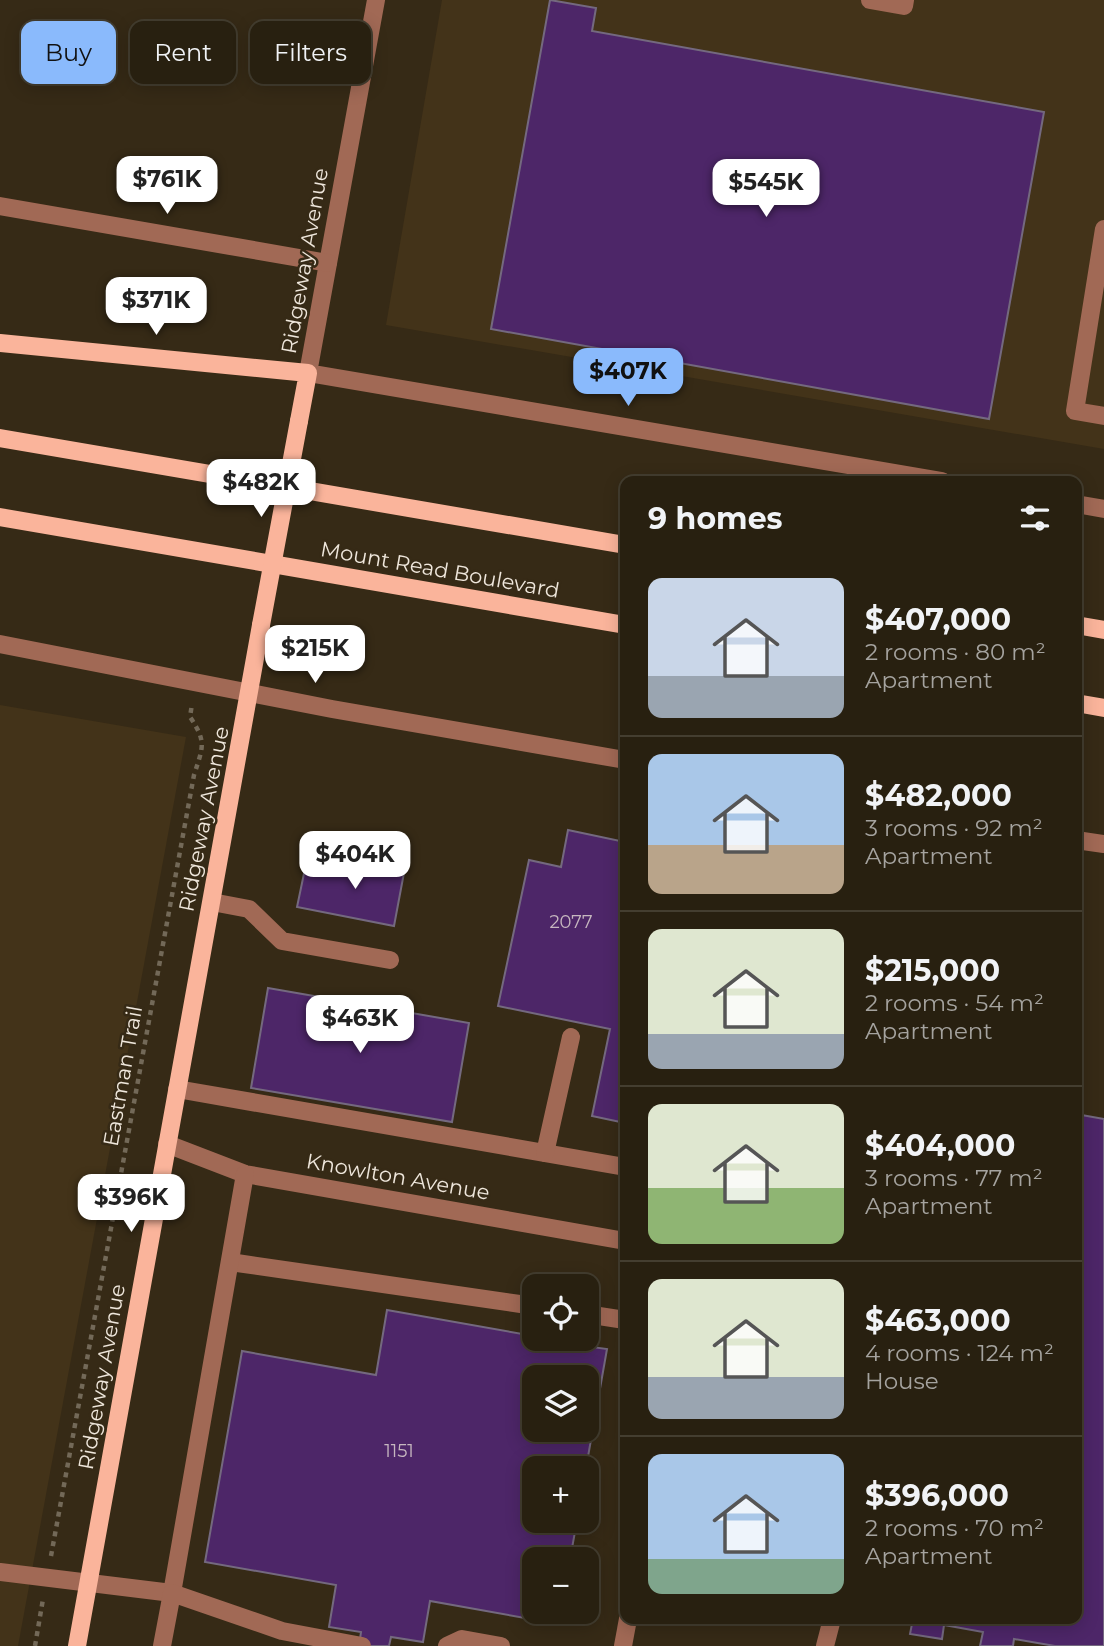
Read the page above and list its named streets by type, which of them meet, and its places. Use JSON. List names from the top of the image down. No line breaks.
{"streets":{"main road":["Ridgeway Avenue","Mount Read Boulevard"],"street":["Knowlton Avenue"],"path":["Eastman Trail"]},"crossings":[["Ridgeway Avenue","Knowlton Avenue"]],"house_numbers":["2077","1151"],"page":{"chip":["Buy","Rent","Filters"],"price":["$761K","$545K","$371K","$407K","$482K","$215K","$404K","$463K","$396K"],"heading":"9 homes","list":[{"name":"$407,000","note":"2 rooms · 80 m² · Apartment"},{"name":"$482,000","note":"3 rooms · 92 m² · Apartment"},{"name":"$215,000","note":"2 rooms · 54 m² · Apartment"},{"name":"$404,000","note":"3 rooms · 77 m² · Apartment"},{"name":"$463,000","note":"4 rooms · 124 m² · House"},{"name":"$396,000","note":"2 rooms · 70 m² · Apartment"}],"map_buttons":["+","−"]}}
